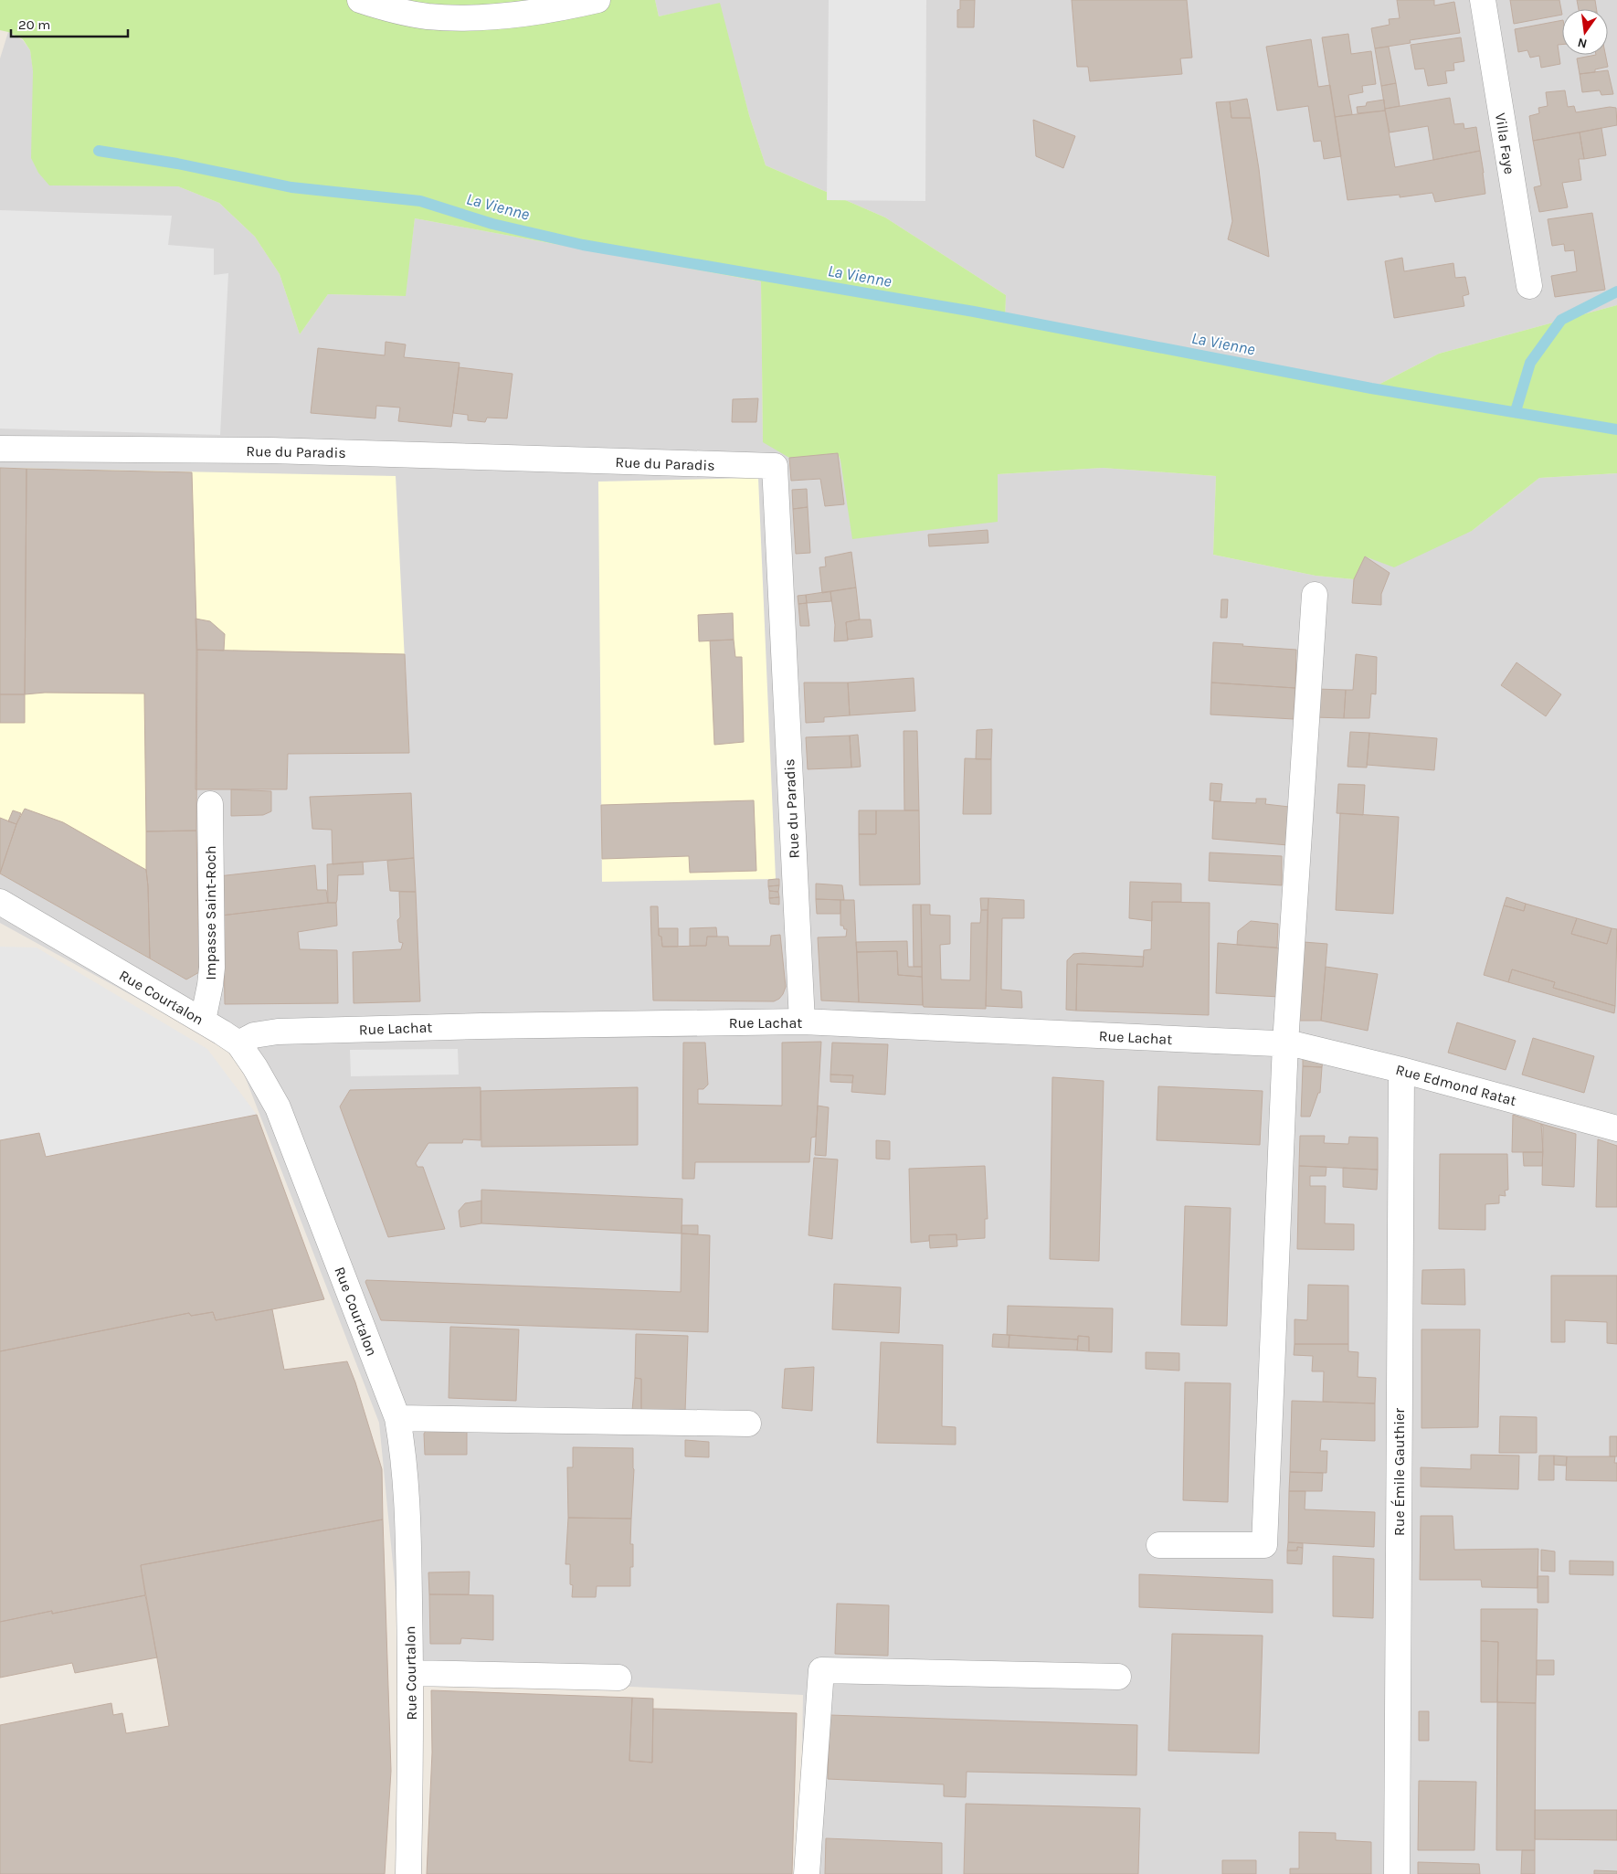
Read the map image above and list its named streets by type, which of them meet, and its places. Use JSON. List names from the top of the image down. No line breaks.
{"streets":{"street":["Villa Faye","Rue du Paradis","Impasse Saint-Roch","Rue Courtalon","Rue Lachat","Rue Edmond Ratat","Rue Émile Gauthier"]},"crossings":[["Rue du Paradis","Rue Lachat"],["Impasse Saint-Roch","Rue Courtalon"],["Rue Courtalon","Rue Lachat"],["Rue Lachat","Rue Edmond Ratat"],["Rue Edmond Ratat","Rue Émile Gauthier"]],"water":["La Vienne"],"scale_bar":"20 m","north":"bottom"}
